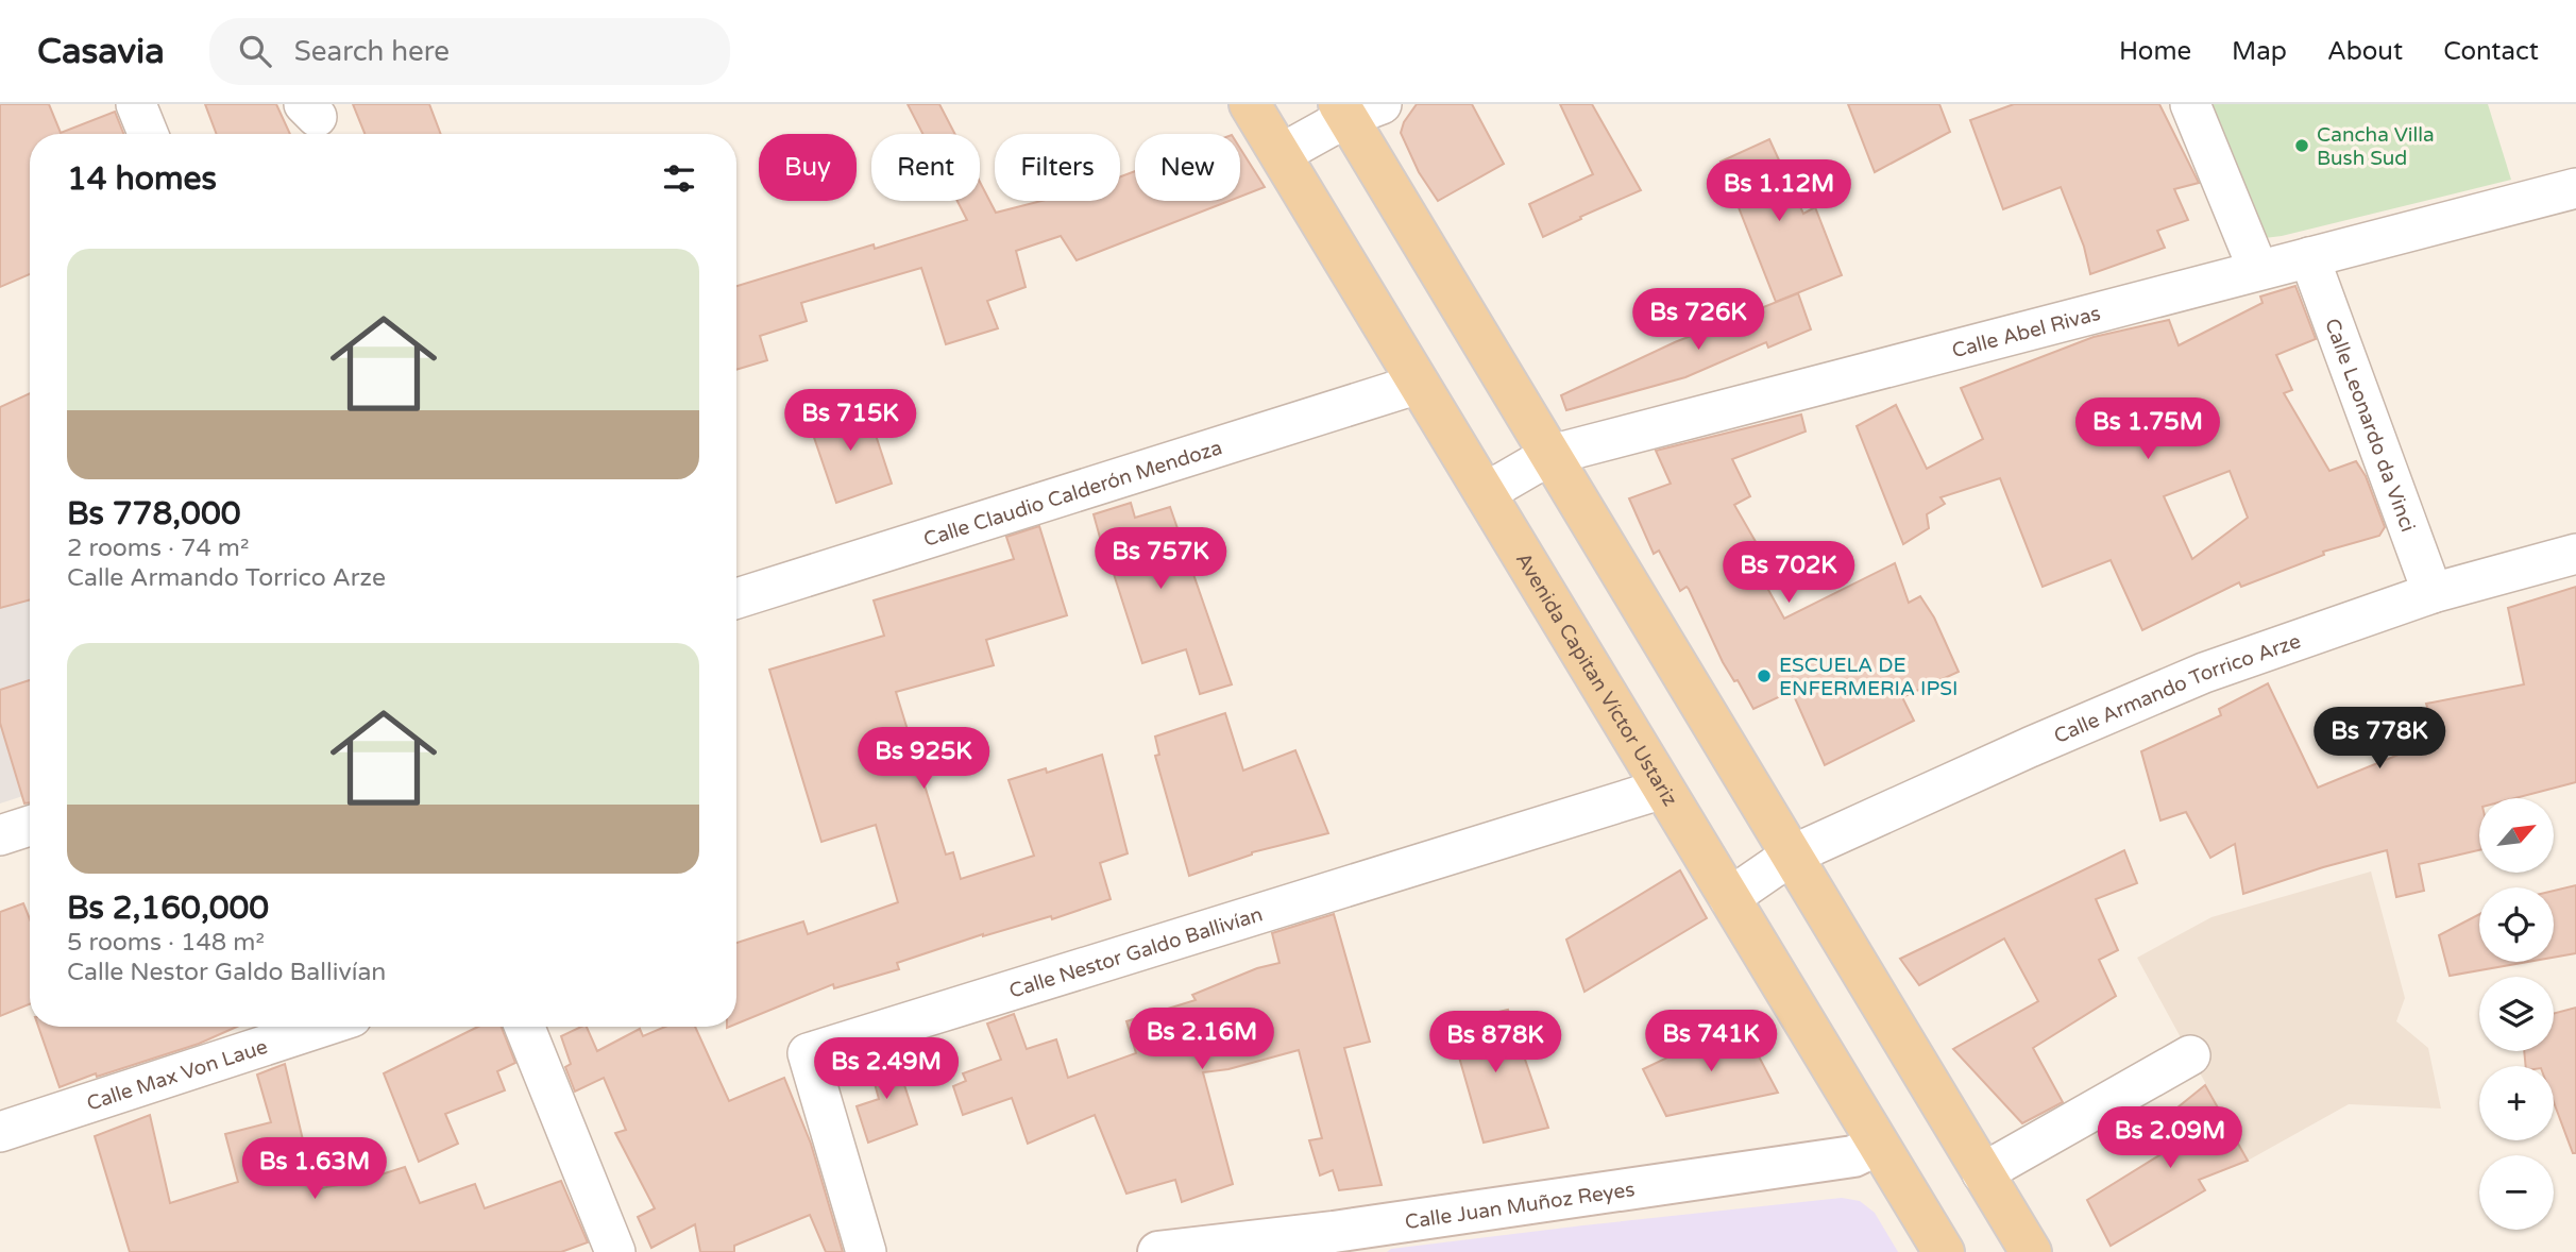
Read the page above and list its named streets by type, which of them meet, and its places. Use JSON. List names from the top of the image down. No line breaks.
{"streets":{"main road":["Avenida Capitan Víctor Ustariz"],"street":["Calle Abel Rivas","Calle Leonardo da Vinci","Calle Claudio Calderón Mendoza","Calle Armando Torrico Arze","Calle Nestor Galdo Ballivían","Calle Max Von Laue","Calle Juan Muñoz Reyes"]},"crossings":[["Calle Abel Rivas","Calle Leonardo da Vinci"],["Calle Abel Rivas","Avenida Capitan Víctor Ustariz"],["Calle Leonardo da Vinci","Calle Armando Torrico Arze"],["Calle Claudio Calderón Mendoza","Avenida Capitan Víctor Ustariz"],["Avenida Capitan Víctor Ustariz","Calle Armando Torrico Arze"],["Avenida Capitan Víctor Ustariz","Calle Nestor Galdo Ballivían"],["Avenida Capitan Víctor Ustariz","Calle Juan Muñoz Reyes"]],"places":["Cancha Villa Bush Sud","ESCUELA DE ENFERMERIA IPSI"],"north":"top right","page":{"header":"Casavia","search":"Search here","nav":["Home","Map","About","Contact"],"chip":["Buy","Rent","Filters","New"],"heading":"14 homes","price":["Bs 1.12M","Bs 726K","Bs 715K","Bs 1.75M","Bs 757K","Bs 702K","Bs 778K","Bs 925K","Bs 2.16M","Bs 741K","Bs 878K","Bs 2.49M","Bs 2.09M","Bs 1.63M"],"list":[{"name":"Bs 778,000","note":"2 rooms · 74 m² · Calle Armando Torrico Arze"},{"name":"Bs 2,160,000","note":"5 rooms · 148 m² · Calle Nestor Galdo Ballivían"}],"map_buttons":["+","−"]}}
